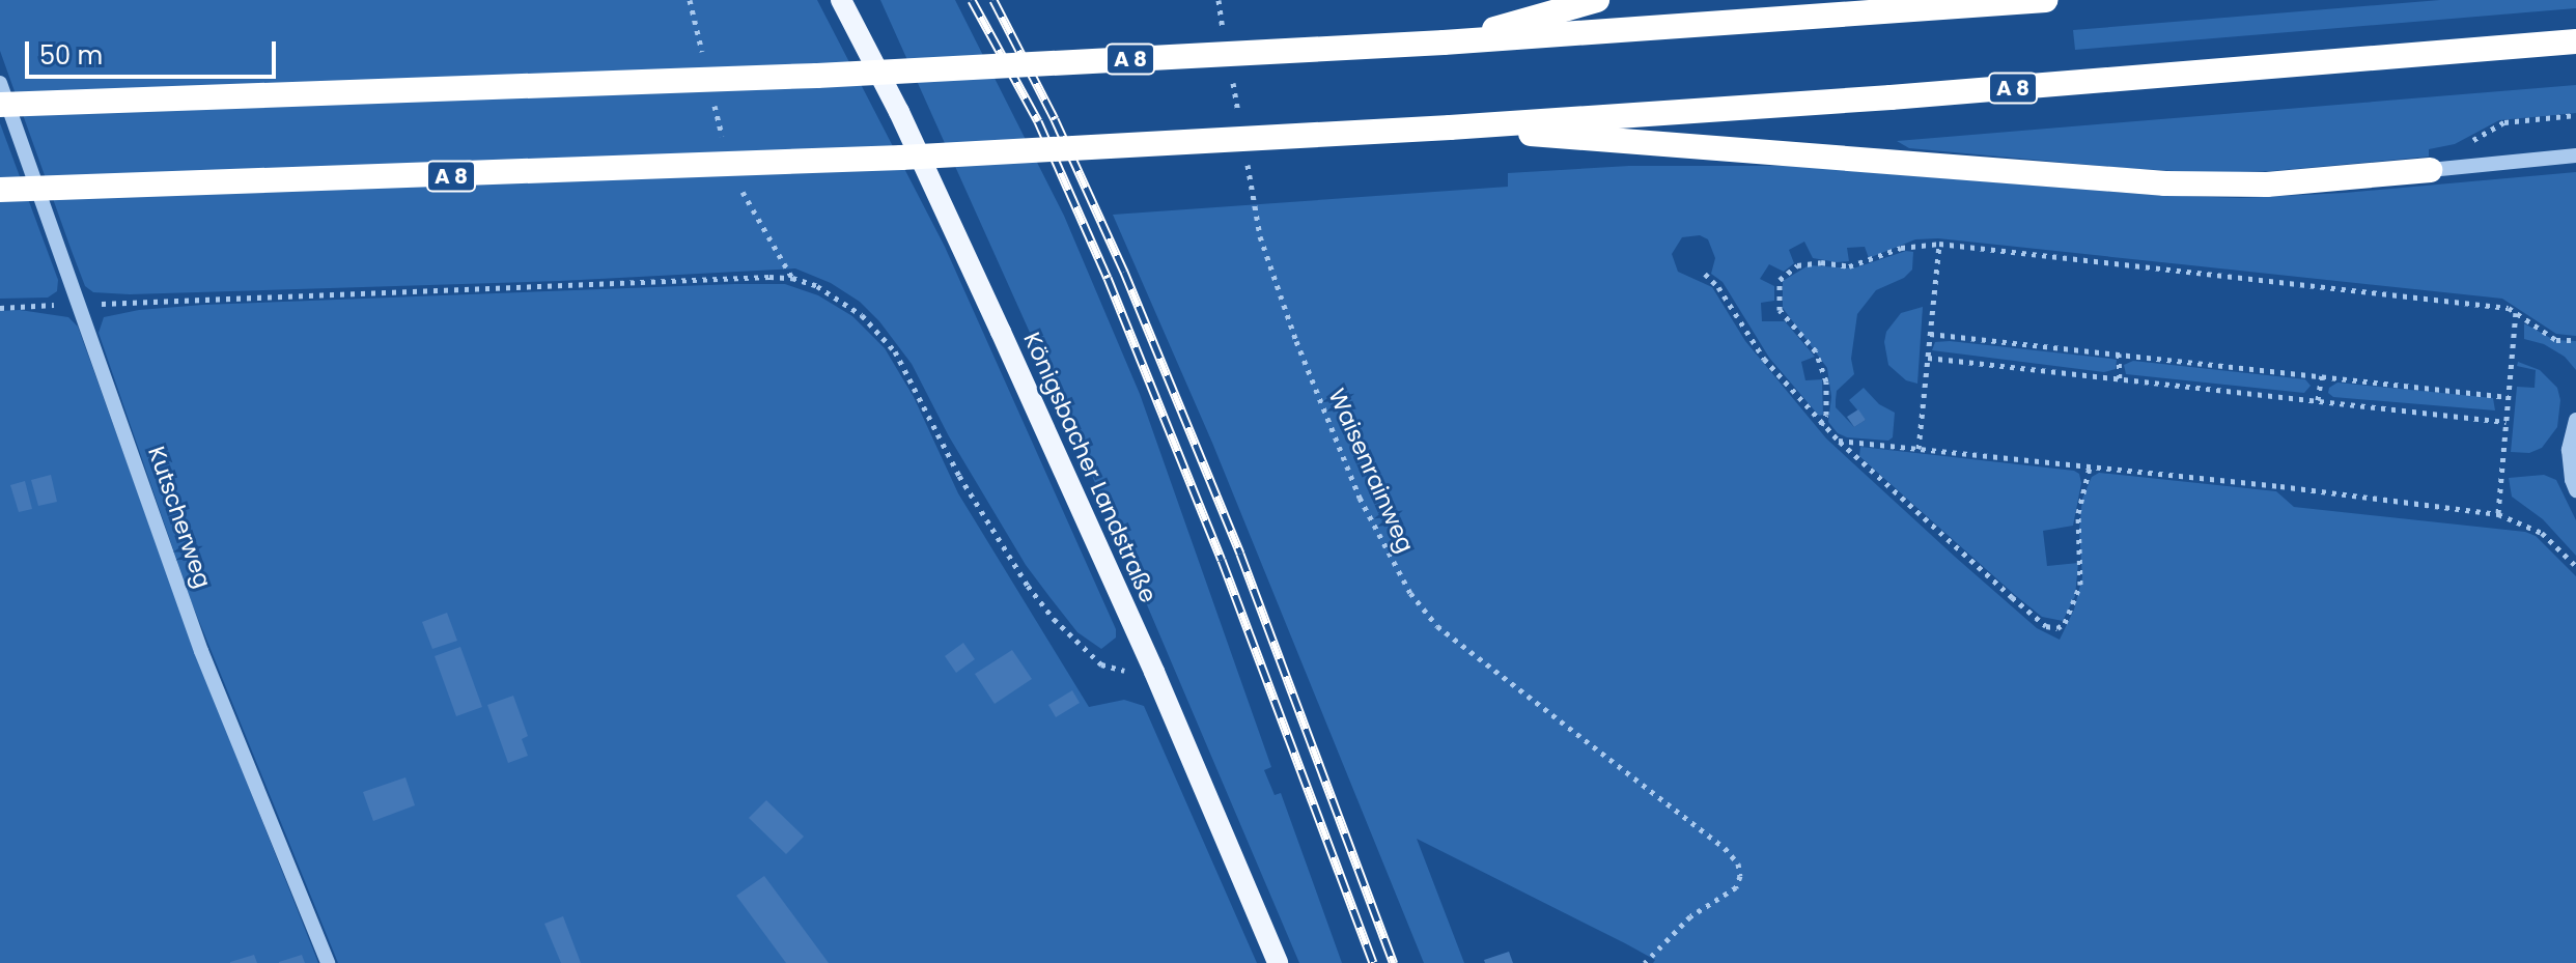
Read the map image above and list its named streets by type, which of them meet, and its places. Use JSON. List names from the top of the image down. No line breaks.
{"streets":{"highway":["A 8"],"main road":["Königsbacher Landstraße"],"lane":["Kutscherweg"],"path":["Waisenrainweg"]},"scale_bar":"50 m"}
